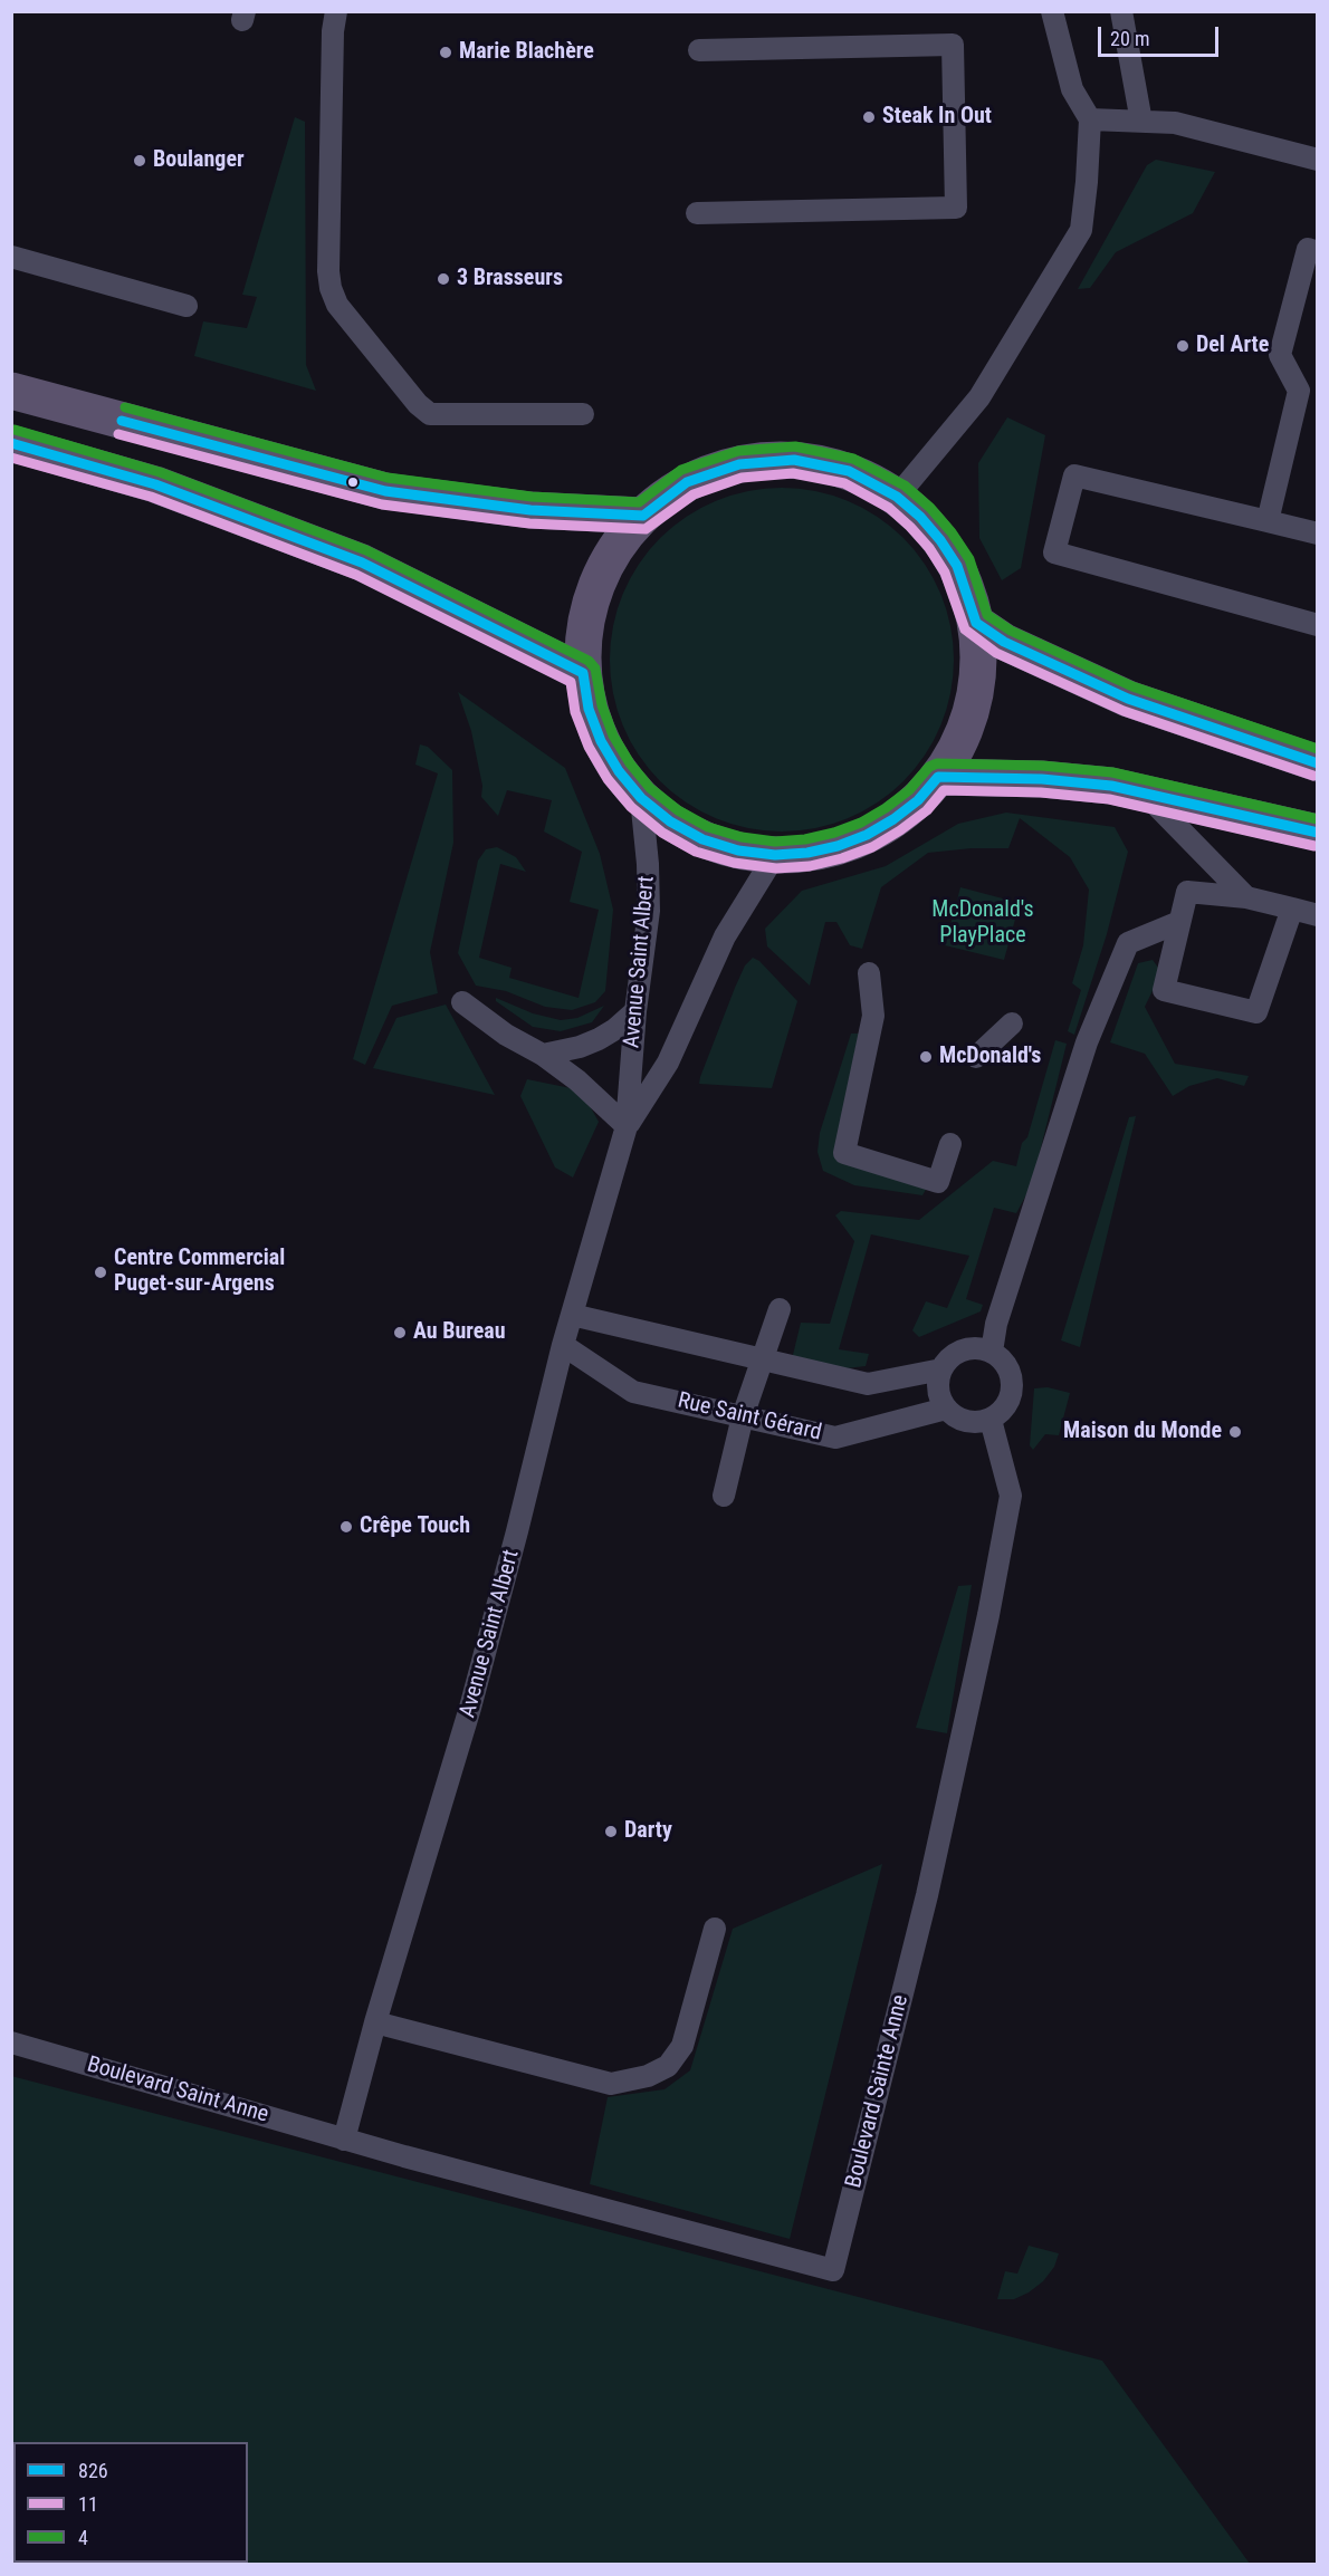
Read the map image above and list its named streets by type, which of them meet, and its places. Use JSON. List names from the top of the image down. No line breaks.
{"streets":{"lane":["Avenue Saint Albert","Rue Saint Gérard","Boulevard Saint Anne","Boulevard Sainte Anne"]},"crossings":[["Avenue Saint Albert","Rue Saint Gérard"],["Avenue Saint Albert","Boulevard Saint Anne"],["Avenue Saint Albert","Boulevard Sainte Anne"],["Rue Saint Gérard","Boulevard Sainte Anne"],["Boulevard Saint Anne","Boulevard Sainte Anne"]],"parks":["McDonald's PlayPlace"],"places":["Marie Blachère","Steak In Out","Boulanger","3 Brasseurs","Del Arte","McDonald's","Centre Commercial Puget-sur-Argens","Au Bureau","Maison du Monde","Crêpe Touch","Darty"],"lines":["transit line 4","transit line 826","transit line 11"],"legend":["826","11","4"],"scale_bar":"20 m"}
